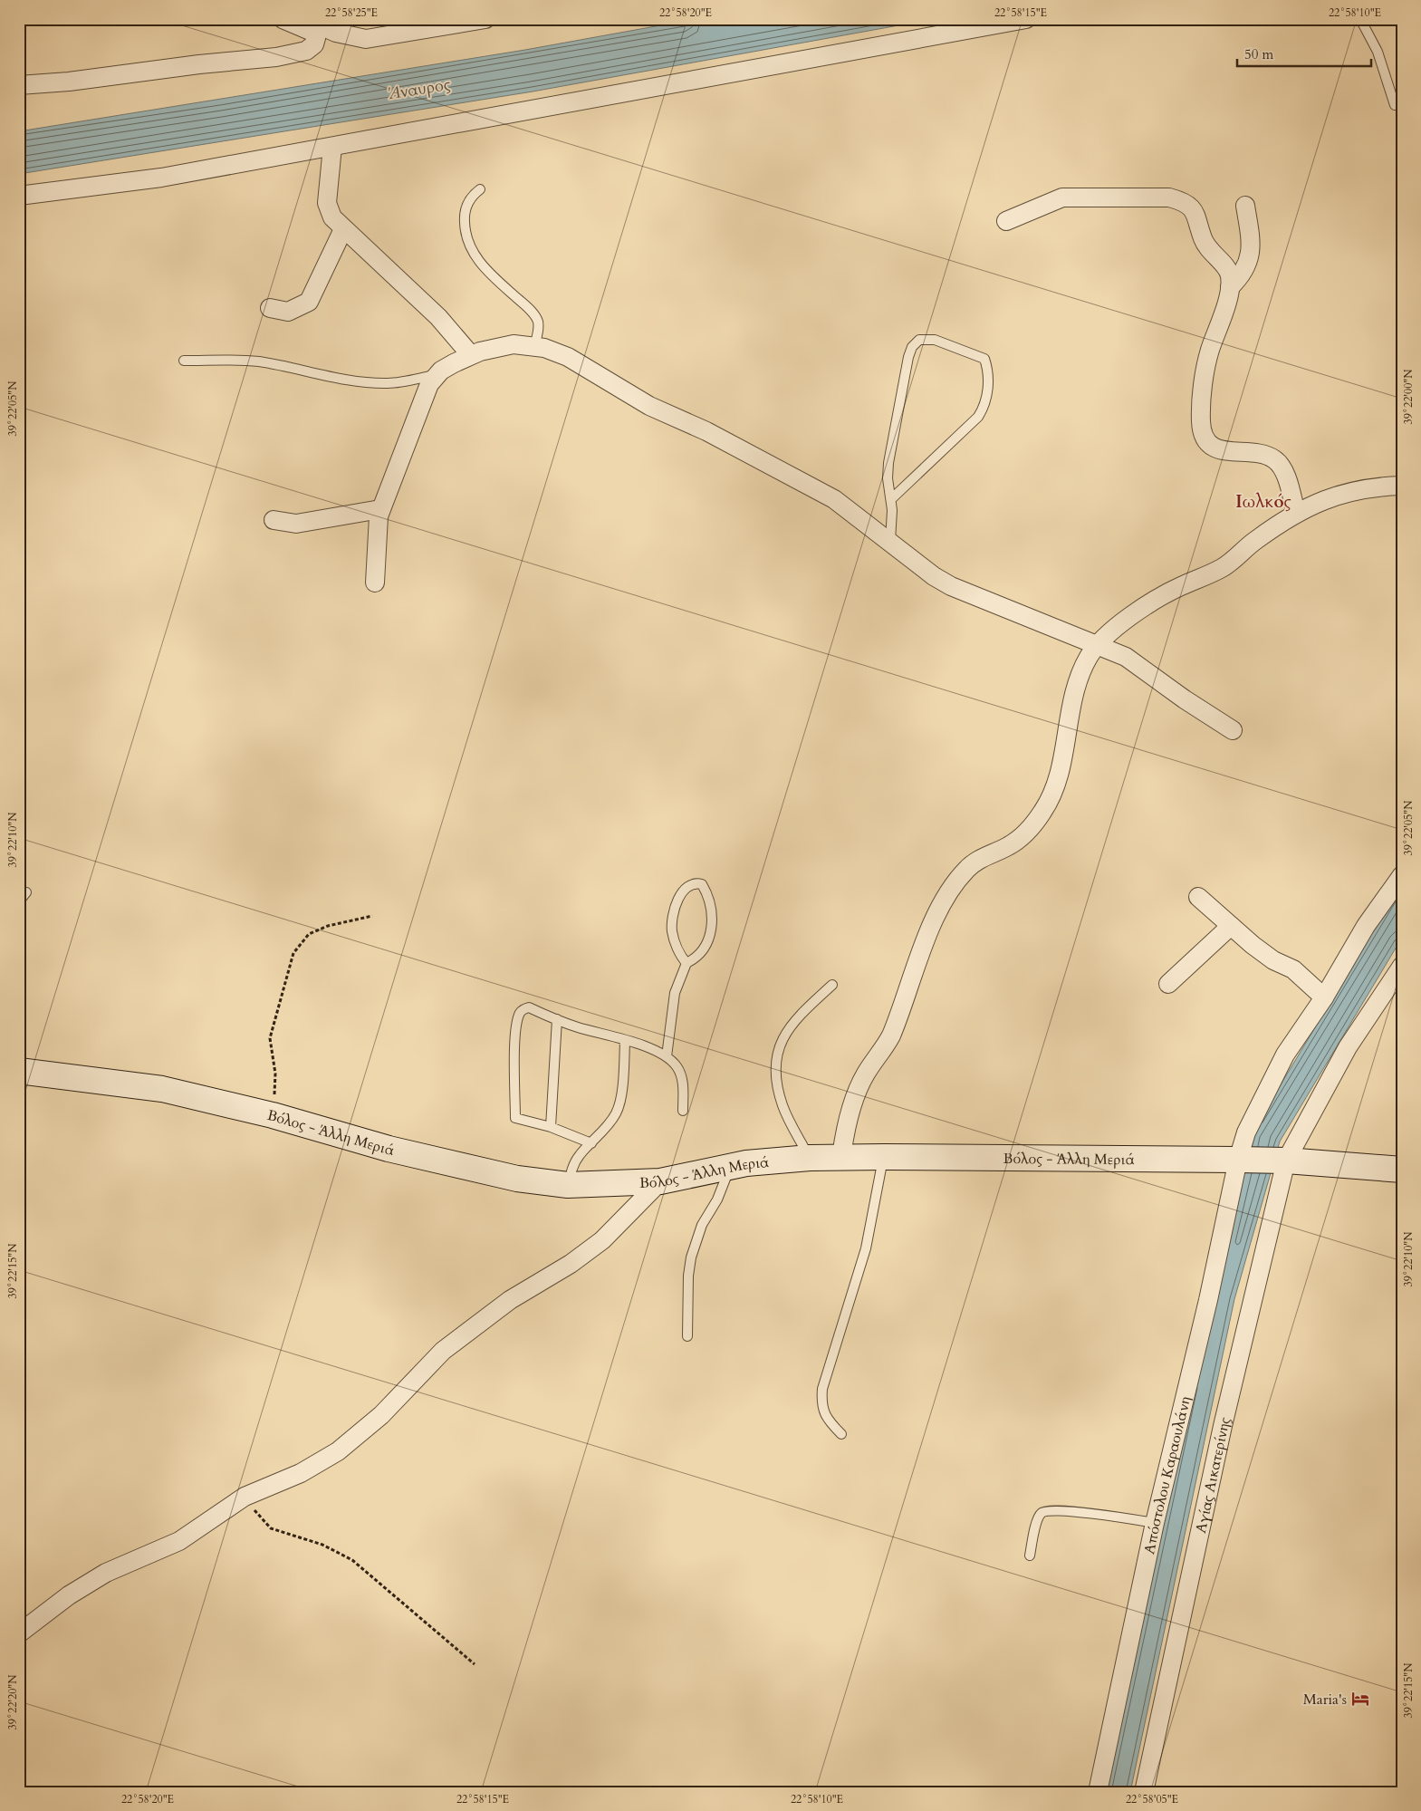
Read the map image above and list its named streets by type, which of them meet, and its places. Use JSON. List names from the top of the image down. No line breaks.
{"streets":{"main road":["Βόλος - Άλλη Μεριά"],"street":["Απόστολου Καραουλάνη","Αγίας Αικατερίνης"]},"crossings":[["Βόλος - Άλλη Μεριά","Απόστολου Καραουλάνη"],["Βόλος - Άλλη Μεριά","Αγίας Αικατερίνης"]],"districts":["Ιωλκός"],"water":["Άναυρος"],"places":{"hotel":["Maria's"]},"scale_bar":"50 m","coordinates":["22°58'25\"E","22°58'20\"E","22°58'15\"E","22°58'10\"E","39°22'00\"N","39°22'05\"N","39°22'10\"N","39°22'15\"N","39°22'20\"N","22°58'05\"E"]}
